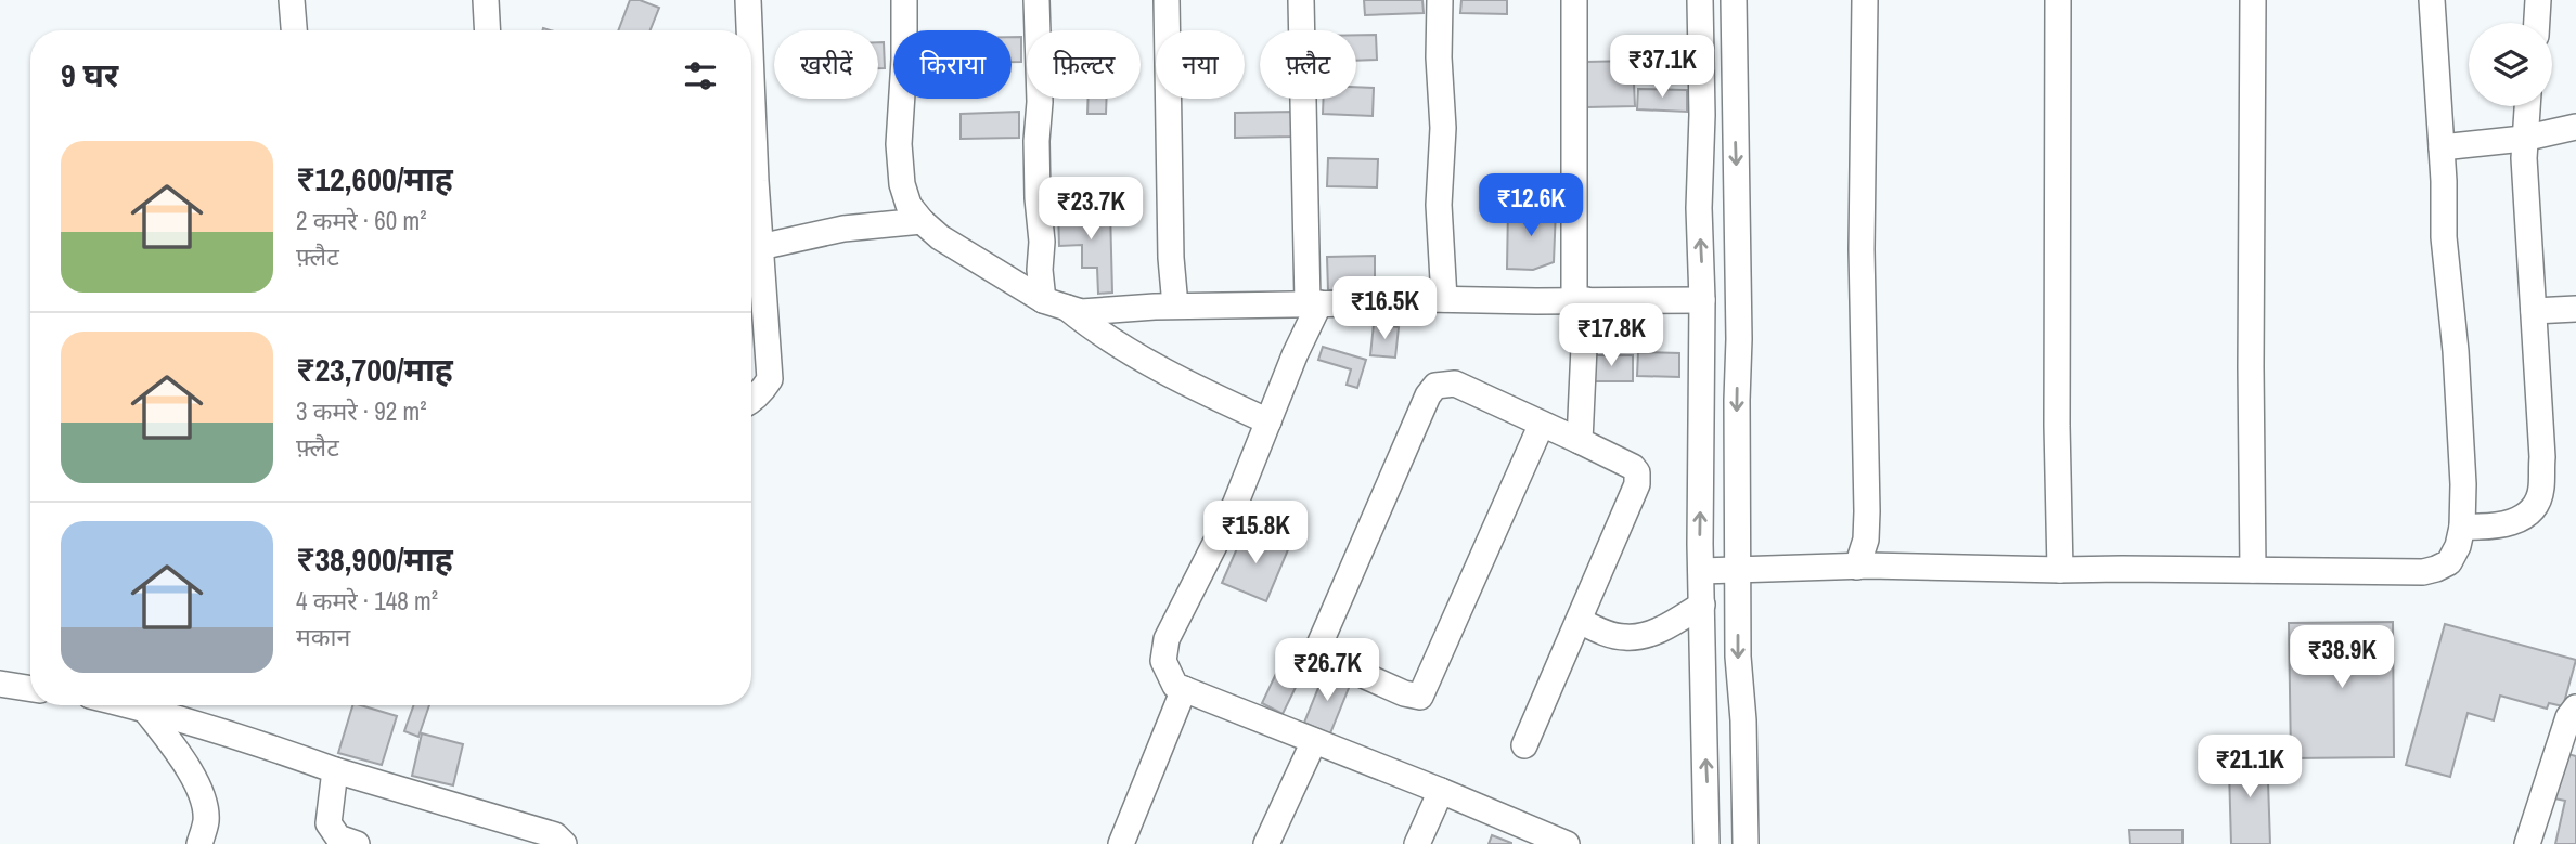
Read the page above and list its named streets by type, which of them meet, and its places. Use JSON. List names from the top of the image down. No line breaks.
{"page":{"chip":["खरीदें","किराया","फ़िल्टर","नया","फ़्लैट"],"heading":"9 घर","price":["₹37.1K","₹12.6K","₹23.7K","₹16.5K","₹17.8K","₹15.8K","₹38.9K","₹26.7K","₹21.1K"],"list":[{"name":"₹12,600/माह","note":"2 कमरे · 60 m² · फ़्लैट"},{"name":"₹23,700/माह","note":"3 कमरे · 92 m² · फ़्लैट"},{"name":"₹38,900/माह","note":"4 कमरे · 148 m² · मकान"}]}}
